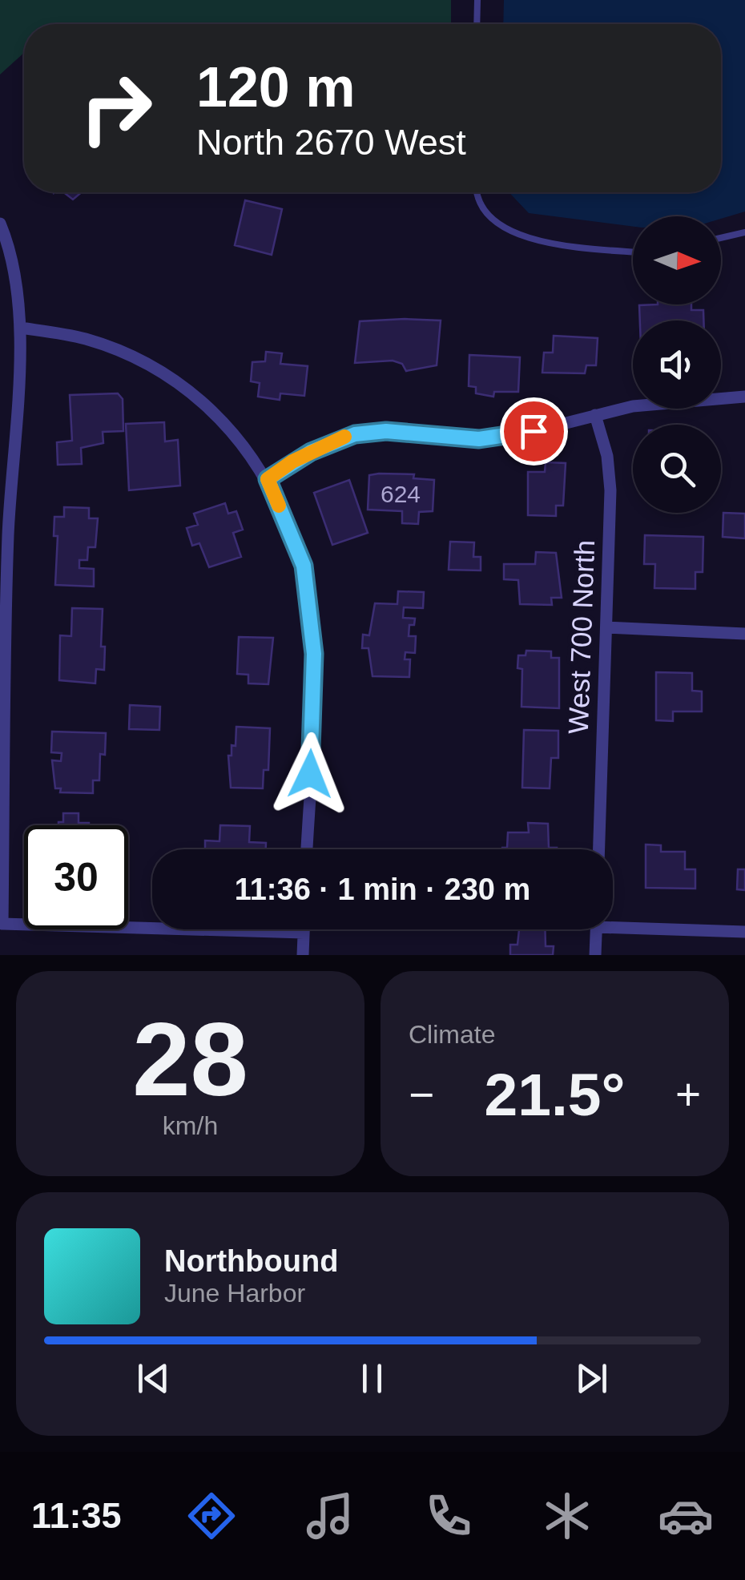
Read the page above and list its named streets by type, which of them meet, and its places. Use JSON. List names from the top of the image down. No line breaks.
{"streets":{"street":["West 700 North"]},"house_numbers":["624"],"north":"right","page":{"turn":["120 m","North 2670 West"],"limit":"30","trip":"11:36 · 1 min · 230 m","tile":[["28","km/h"],"Climate"],"heat":["−","21.5°","+"],"song":["Northbound","June Harbor"],"tabs":"11:35"}}
